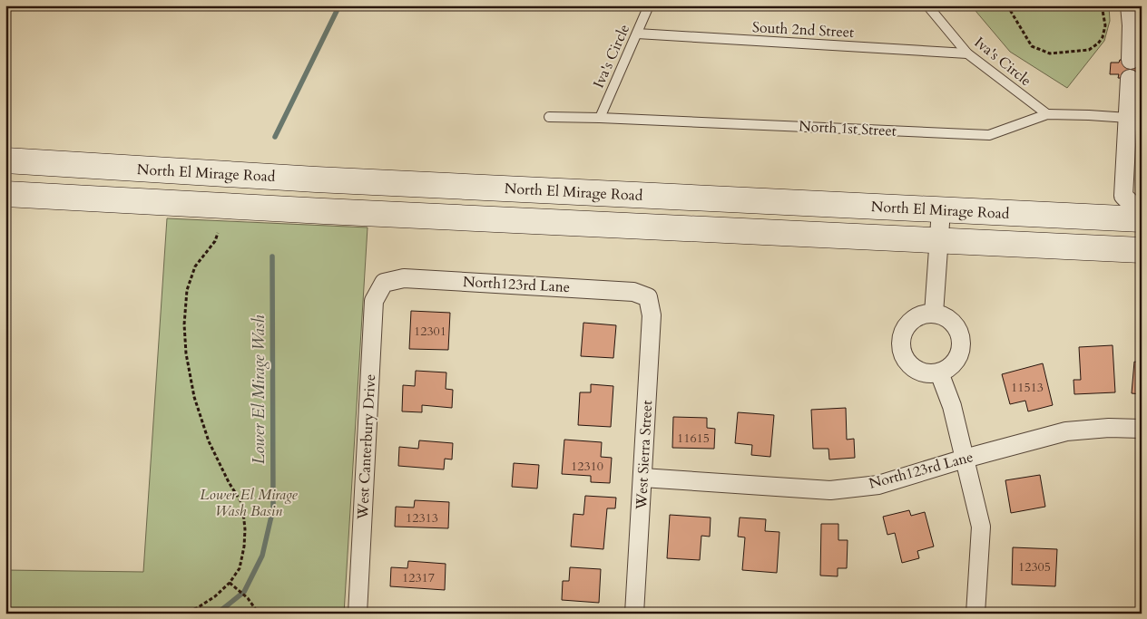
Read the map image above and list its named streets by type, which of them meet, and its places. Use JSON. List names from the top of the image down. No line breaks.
{"streets":{"main road":["North El Mirage Road"],"street":["North123rd Lane","West Canterbury Drive","West Sierra Street"],"lane":["South 2nd Street","Iva's Circle","North 1st Street"]},"crossings":[["South 2nd Street","Iva's Circle"],["Iva's Circle","North 1st Street"],["North123rd Lane","West Canterbury Drive"],["North123rd Lane","West Sierra Street"]],"water":["Lower El Mirage Wash"],"parks":["Lower El Mirage Wash Basin"],"house_numbers":["12301","11513","11615","12310","12313","12305","12317"]}
